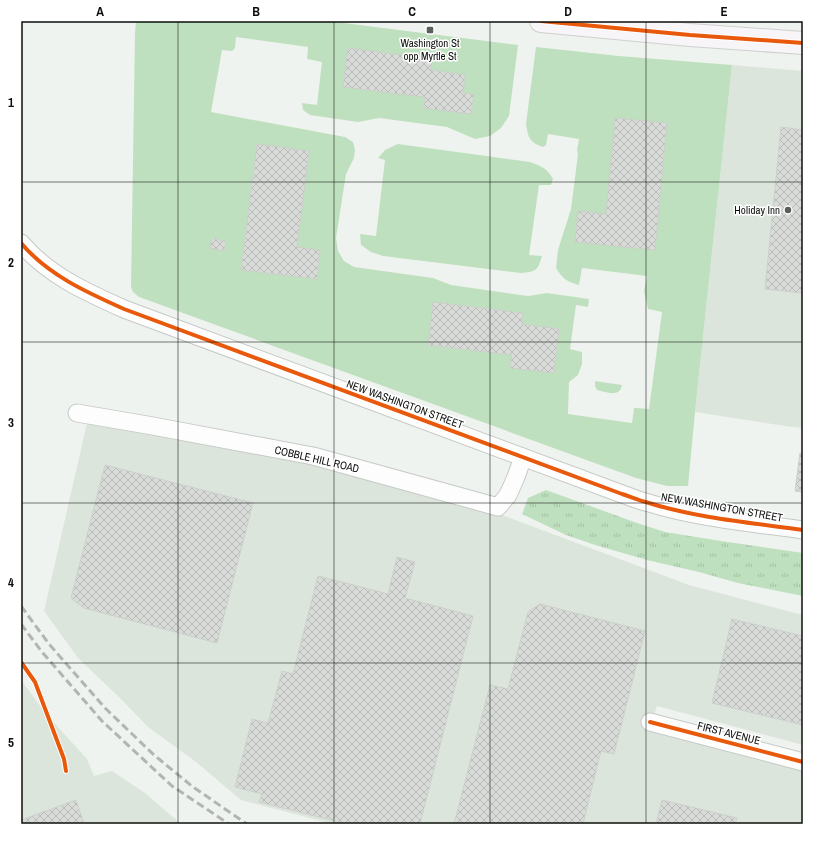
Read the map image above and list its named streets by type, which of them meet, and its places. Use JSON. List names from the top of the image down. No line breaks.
{"streets":{"street":["NEW WASHINGTON STREET","COBBLE HILL ROAD","FIRST AVENUE"]},"crossings":[["NEW WASHINGTON STREET","COBBLE HILL ROAD"]],"places":{"transit":["Washington St opp Myrtle St"],"other":["Holiday Inn"]},"grid":{"columns":["A","B","C","D","E"],"rows":["1","2","3","4","5"]}}
